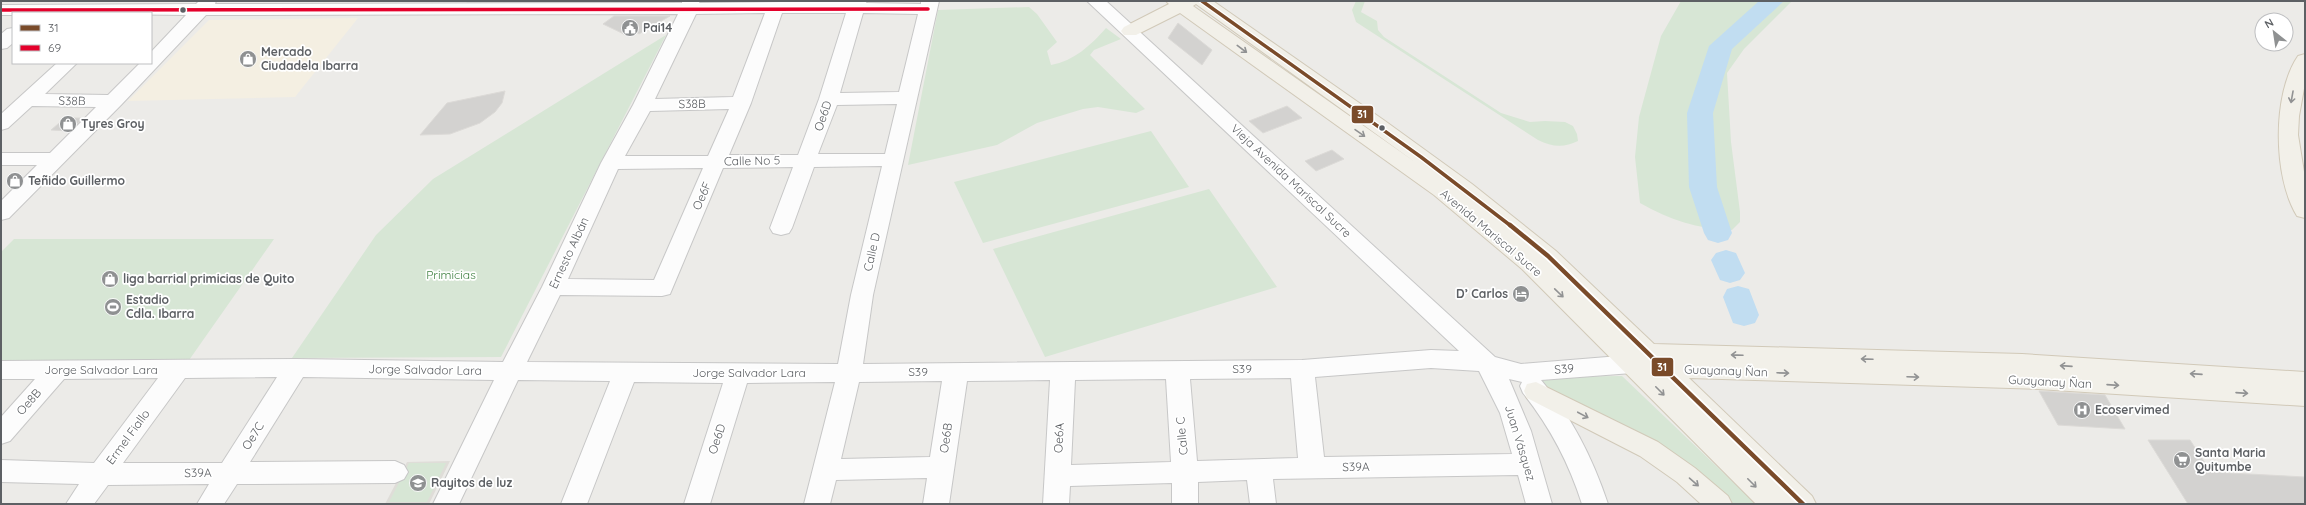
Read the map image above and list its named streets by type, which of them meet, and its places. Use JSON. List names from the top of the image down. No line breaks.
{"streets":{"main road":["Avenida Mariscal Sucre","Guayanay Ñan"],"street":["S38B","Oe6D","Calle No 5","Vieja Avenida Mariscal Sucre","Oe6F","Calle D","Ernesto Albán","S39","Jorge Salvador Lara","Oe8B","Oe7C","Calle C","Ermel Fiallo","Oe6B","Oe6A","Juan Vásquez","S39A"]},"crossings":[["S38B","Oe6F"],["S38B","Ernesto Albán"],["Oe6D","Calle No 5"],["Oe6D","Jorge Salvador Lara"],["Calle No 5","Oe6F"],["Calle No 5","Calle D"],["Calle No 5","Ernesto Albán"],["Vieja Avenida Mariscal Sucre","S39"],["Vieja Avenida Mariscal Sucre","Juan Vásquez"],["Oe6F","Ernesto Albán"],["Avenida Mariscal Sucre","S39"],["Avenida Mariscal Sucre","Guayanay Ñan"],["Calle D","S39"],["Calle D","Jorge Salvador Lara"],["Ernesto Albán","Jorge Salvador Lara"],["S39","Jorge Salvador Lara"],["S39","Guayanay Ñan"],["S39","Calle C"],["S39","Oe6B"],["S39","Oe6A"],["S39","Juan Vásquez"],["Jorge Salvador Lara","Oe8B"],["Jorge Salvador Lara","Oe7C"],["Jorge Salvador Lara","Ermel Fiallo"],["Oe7C","S39A"],["Calle C","S39A"],["Ermel Fiallo","S39A"],["Oe6A","S39A"],["Juan Vásquez","S39A"]],"parks":["Primicias"],"places":{"public building":["Pai14"],"shop":["Mercado Ciudadela Ibarra","Tyres Groy","Teñido Guillermo","liga barrial primicias de Quito"],"hotel":["D’ Carlos"],"sports":["Estadio Cdla. Ibarra"],"hospital":["Ecoservimed"],"supermarket":["Santa Maria Quitumbe"],"school or university":["Rayitos de luz"]},"lines":["transit line 31","transit line 69"],"legend":["31","69"],"north":"top left"}
